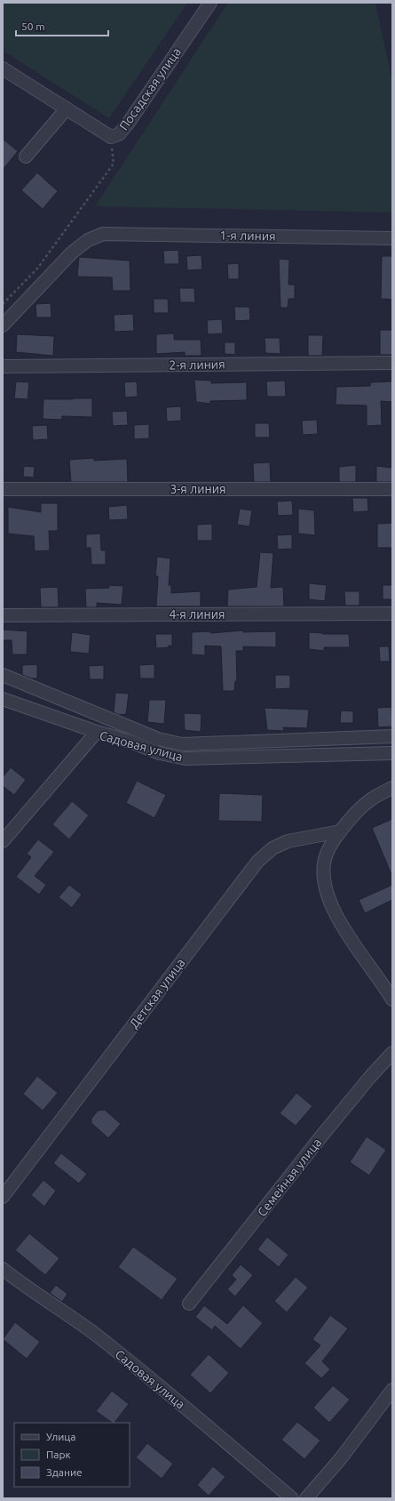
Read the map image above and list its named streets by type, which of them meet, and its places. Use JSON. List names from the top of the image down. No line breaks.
{"streets":{"street":["Посадская улица","1-я линия","2-я линия","3-я линия","4-я линия","Садовая улица","Детская улица","Семейная улица"]},"legend":["Улица","Парк","Здание"],"scale_bar":"50 m"}
